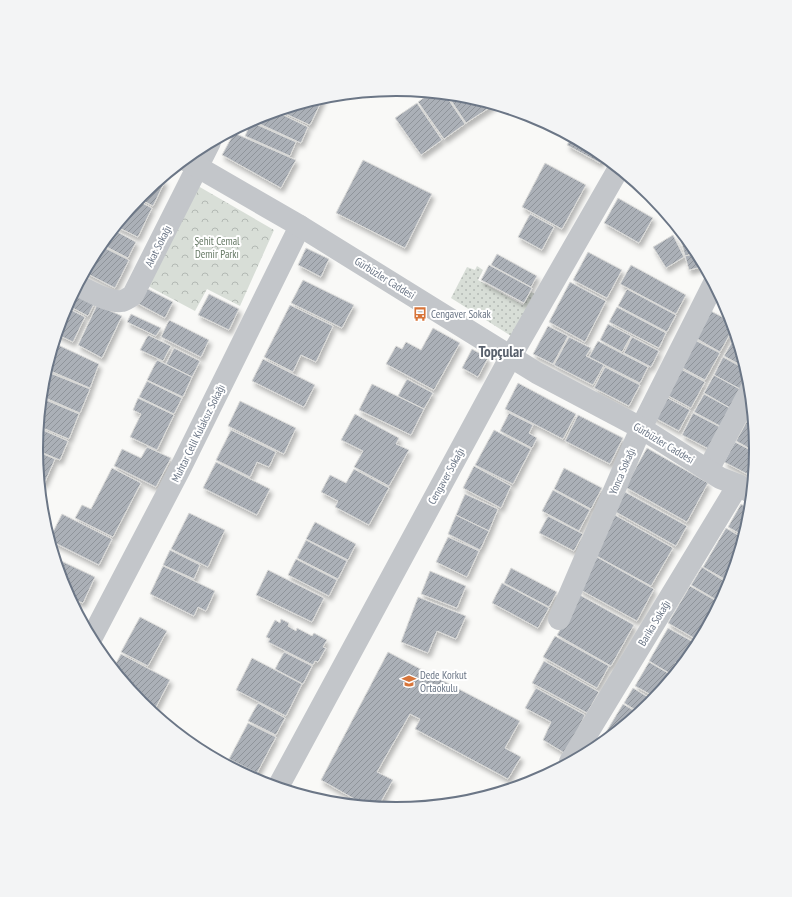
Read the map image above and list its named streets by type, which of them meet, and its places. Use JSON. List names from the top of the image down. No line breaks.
{"streets":{"street":["Akat Sokağı","Gürbüzler Caddesi","Muhtar Celil Kulaksız Sokağı","Yonca Sokağı","Cengaver Sokağı","Barika Sokağı"]},"crossings":[["Akat Sokağı","Gürbüzler Caddesi"],["Gürbüzler Caddesi","Muhtar Celil Kulaksız Sokağı"],["Gürbüzler Caddesi","Yonca Sokağı"],["Gürbüzler Caddesi","Cengaver Sokağı"],["Gürbüzler Caddesi","Barika Sokağı"]],"districts":["Topçular"],"parks":["Şehit Cemal Demir Parkı"],"places":{"bus stop":["Cengaver Sokak"],"school or university":["Dede Korkut Ortaokulu"]}}
